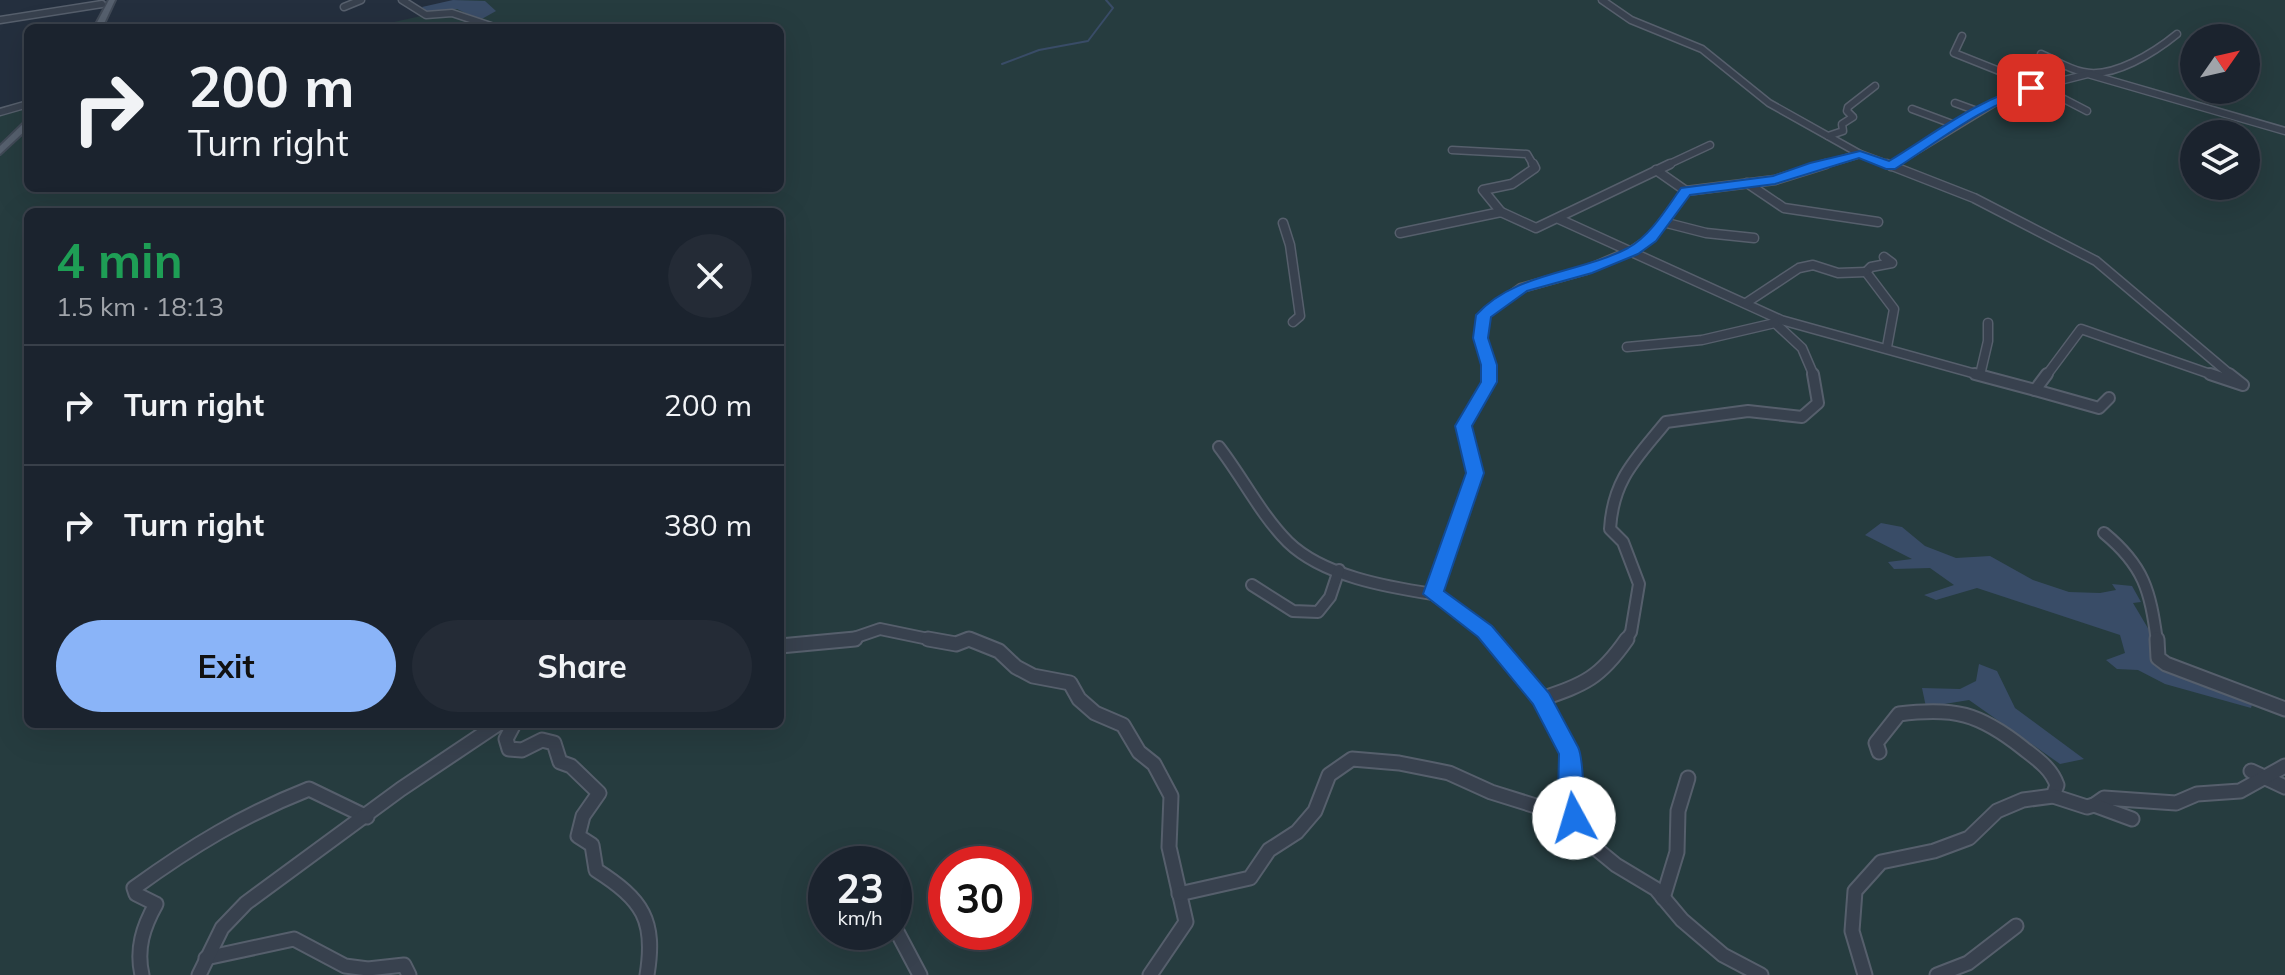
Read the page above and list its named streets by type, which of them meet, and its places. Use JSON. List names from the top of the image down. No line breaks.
{"north":"top right","page":{"turn":["200 m","Turn right"],"heading":["4 min","1.5 km · 18:13"],"list":[{"name":"Turn right","value":"200 m"},{"name":"Turn right","value":"380 m"}],"buttons":["Exit","Share"],"speed":"23 km/h","limit":"30"}}
